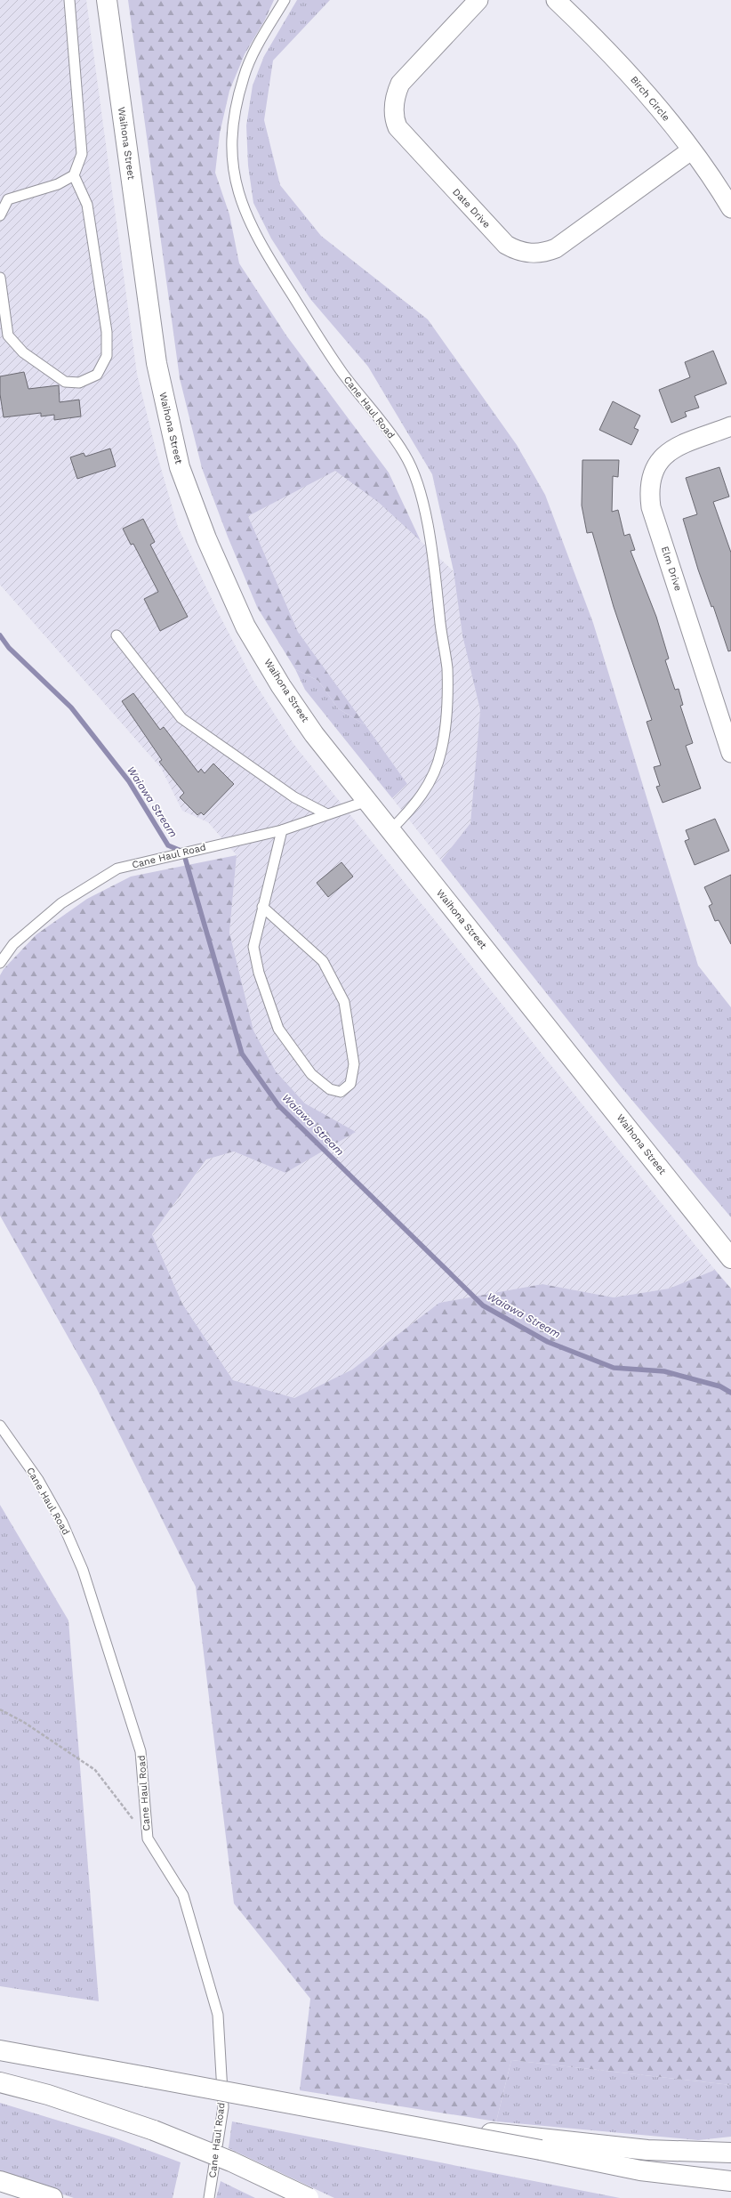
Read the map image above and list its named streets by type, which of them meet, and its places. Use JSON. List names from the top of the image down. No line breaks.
{"streets":{"main road":["Waihona Street"],"street":["Birch Circle","Date Drive","Elm Drive"],"lane":["Cane Haul Road"]},"crossings":[["Birch Circle","Date Drive"],["Waihona Street","Cane Haul Road"]],"water":["Waiawa Stream"]}
